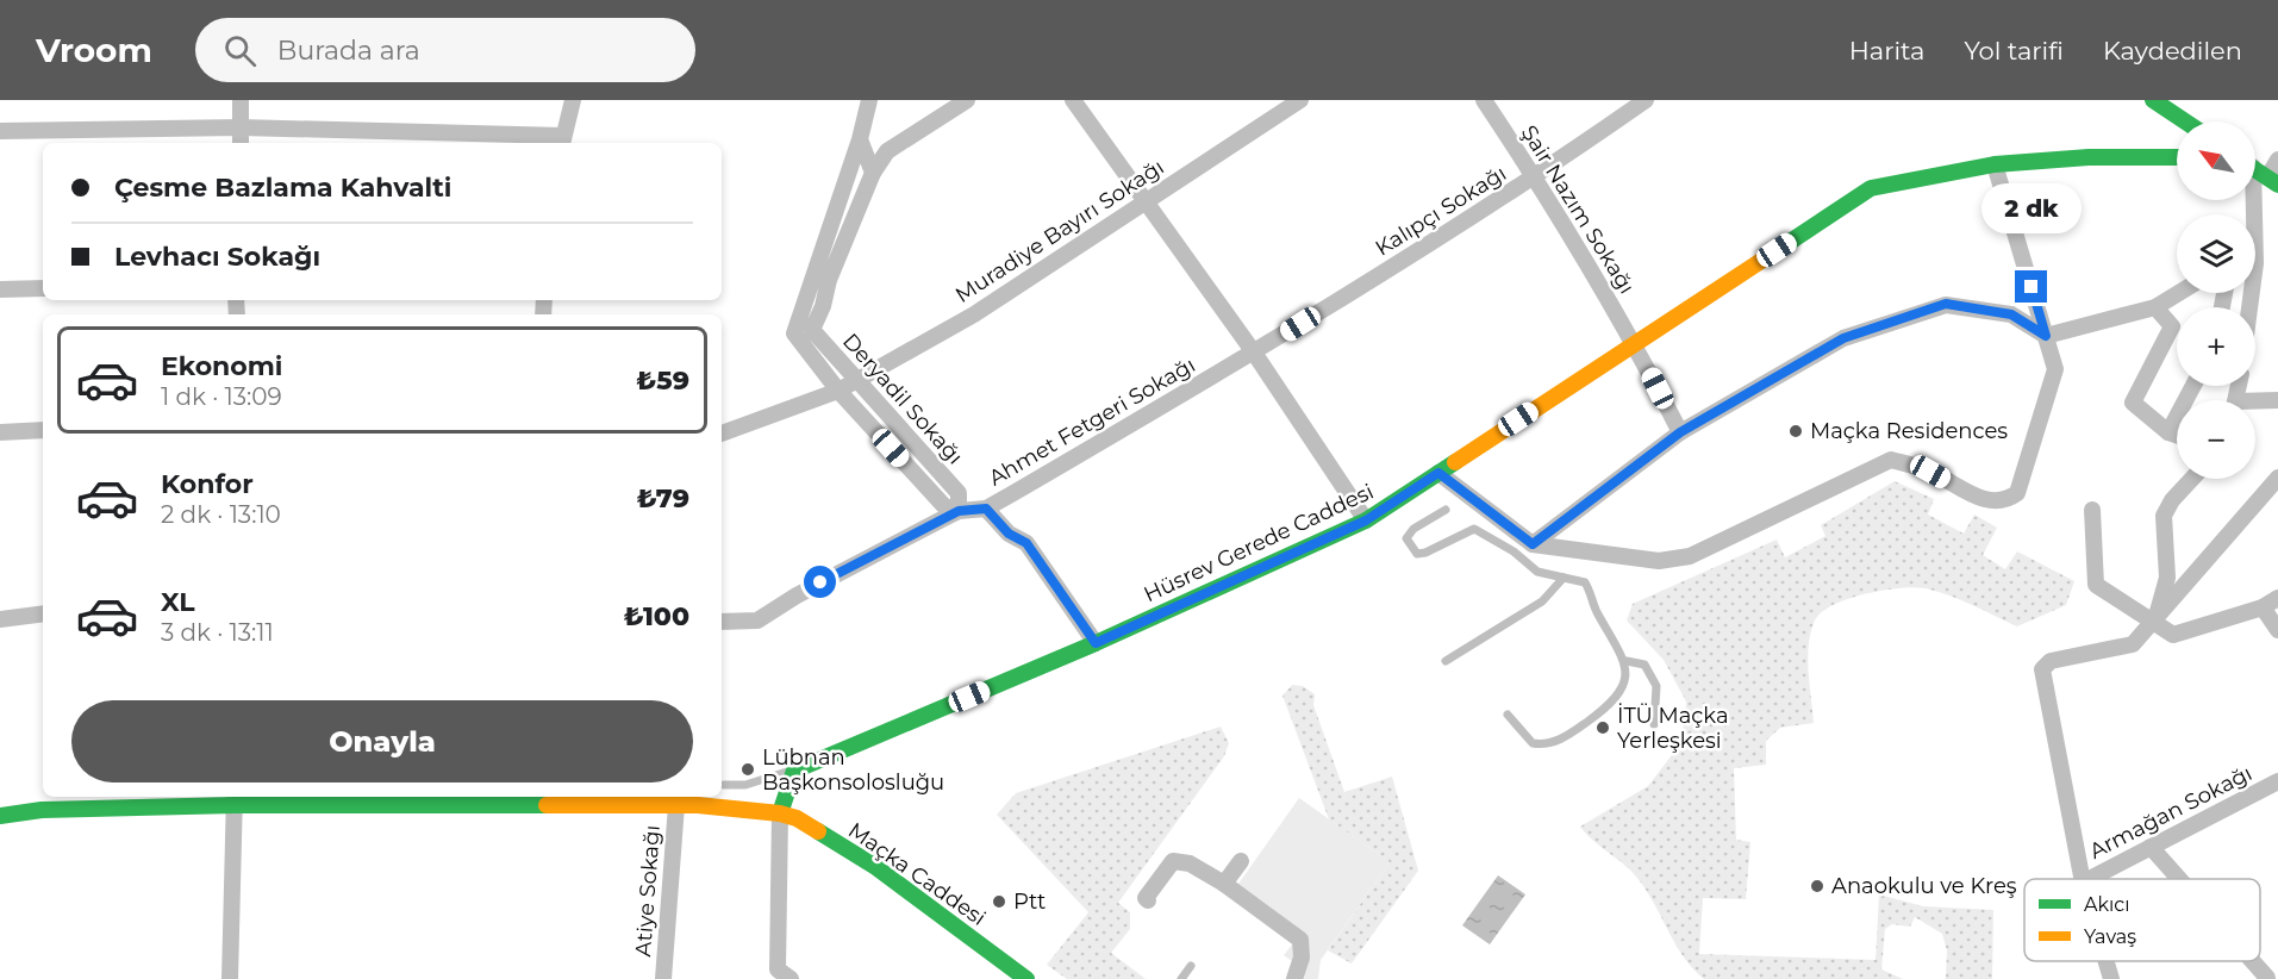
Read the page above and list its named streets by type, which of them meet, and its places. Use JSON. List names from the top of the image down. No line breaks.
{"streets":{"street":["Şair Nazım Sokağı","Kalıpçı Sokağı","Muradiye Bayırı Sokağı","Deryadil Sokağı","Ahmet Fetgeri Sokağı","Hüsrev Gerede Caddesi","Armağan Sokağı","Maçka Caddesi","Atiye Sokağı"]},"crossings":[["Şair Nazım Sokağı","Kalıpçı Sokağı"],["Şair Nazım Sokağı","Hüsrev Gerede Caddesi"],["Kalıpçı Sokağı","Ahmet Fetgeri Sokağı"],["Muradiye Bayırı Sokağı","Deryadil Sokağı"],["Deryadil Sokağı","Ahmet Fetgeri Sokağı"],["Maçka Caddesi","Atiye Sokağı"]],"places":["Maçka Residences","İTÜ Maçka Yerleşkesi","Lübnan Başkonsolosluğu","Anaokulu ve Kreş","Ptt"],"legend":["Akıcı","Yavaş"],"north":"top left","page":{"header":"Vroom","search":"Burada ara","nav":["Harita","Yol tarifi","Kaydedilen"],"map_buttons":["+","−"],"banner":["Çesme Bazlama Kahvalti","Levhacı Sokağı"],"bubble":"2 dk","list":[{"name":"Ekonomi","note":"1 dk · 13:09","value":"₺59"},{"name":"Konfor","note":"2 dk · 13:10","value":"₺79"},{"name":"XL","note":"3 dk · 13:11","value":"₺100"}],"buttons":"Onayla"}}
